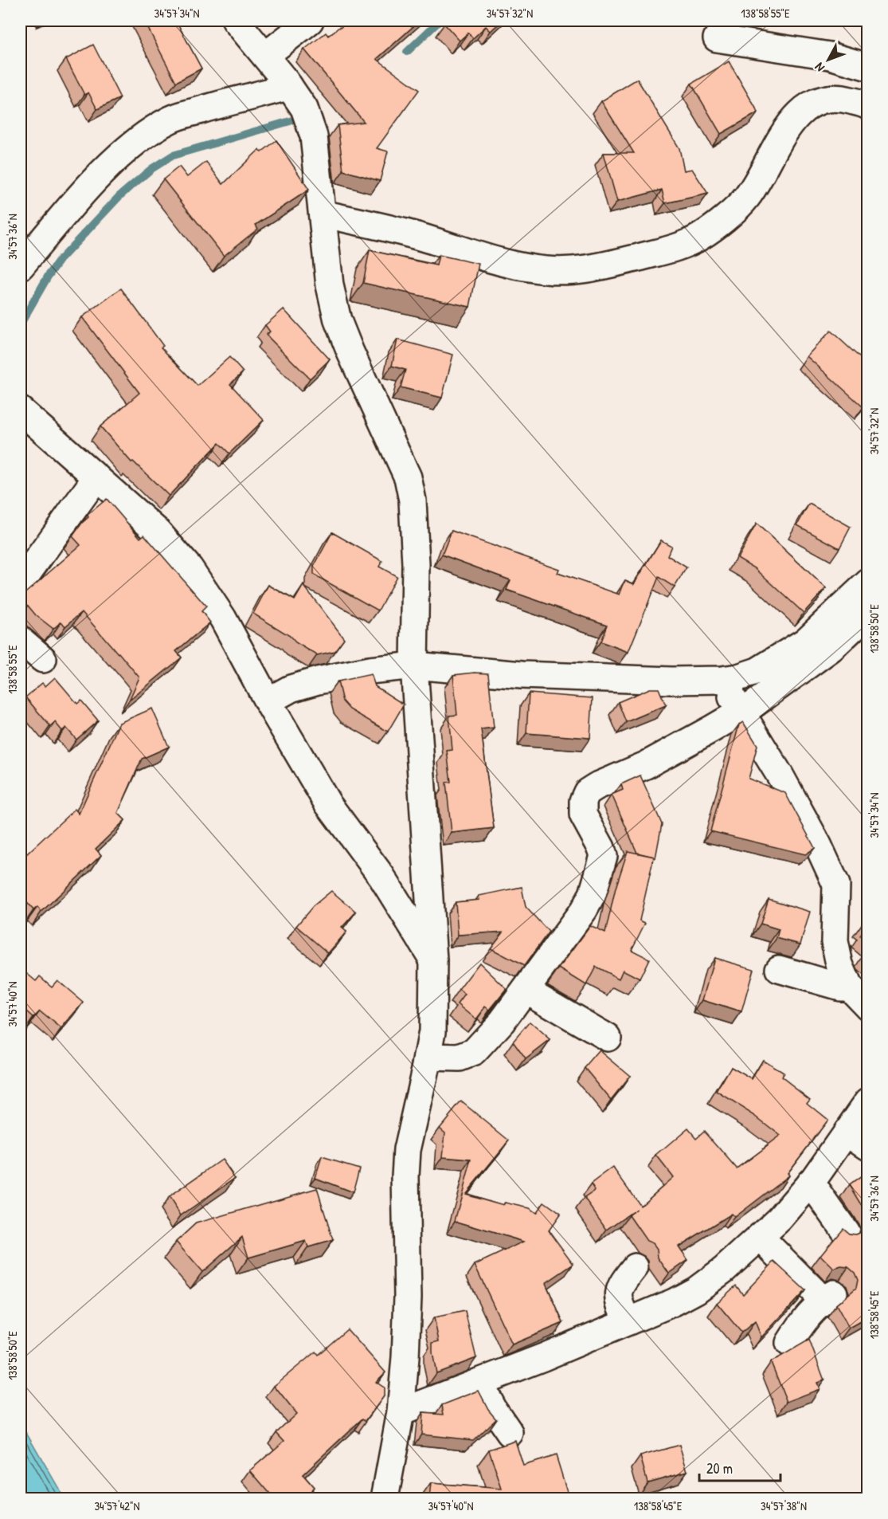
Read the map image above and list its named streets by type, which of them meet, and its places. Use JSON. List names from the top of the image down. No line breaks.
{"scale_bar":"20 m","north":"bottom left","coordinates":["34°57'34\"N","34°57'32\"N","138°58'55\"E","34°57'36\"N","138°58'50\"E","34°57'40\"N","138°58'45\"E","34°57'42\"N","34°57'38\"N"]}
